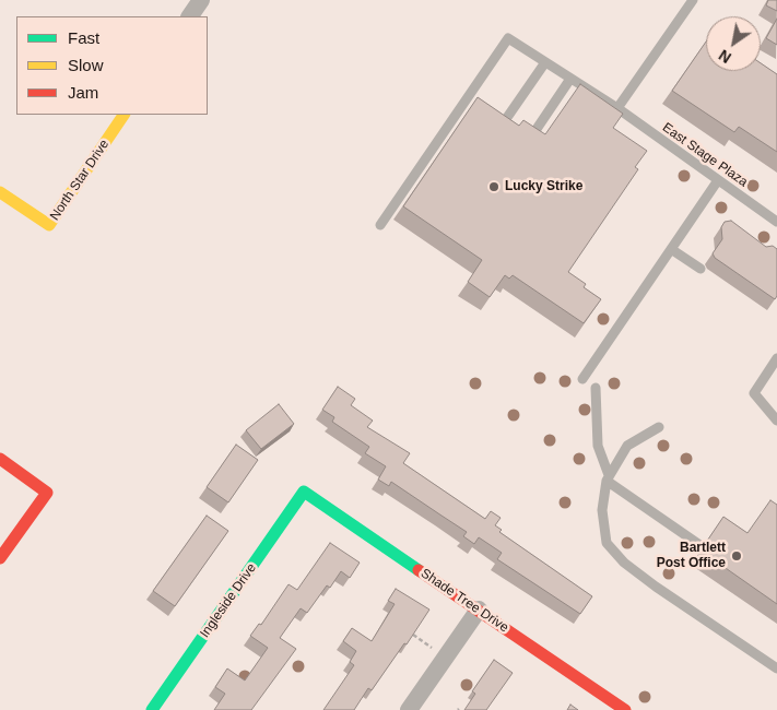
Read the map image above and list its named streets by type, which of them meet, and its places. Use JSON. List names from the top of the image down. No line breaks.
{"streets":{"street":["North Star Drive","Ingleside Drive","Shade Tree Drive"],"lane":["East Stage Plaza"]},"crossings":[["Ingleside Drive","Shade Tree Drive"]],"places":["Lucky Strike","Bartlett Post Office"],"legend":["Fast","Slow","Jam"],"north":"bottom left"}
